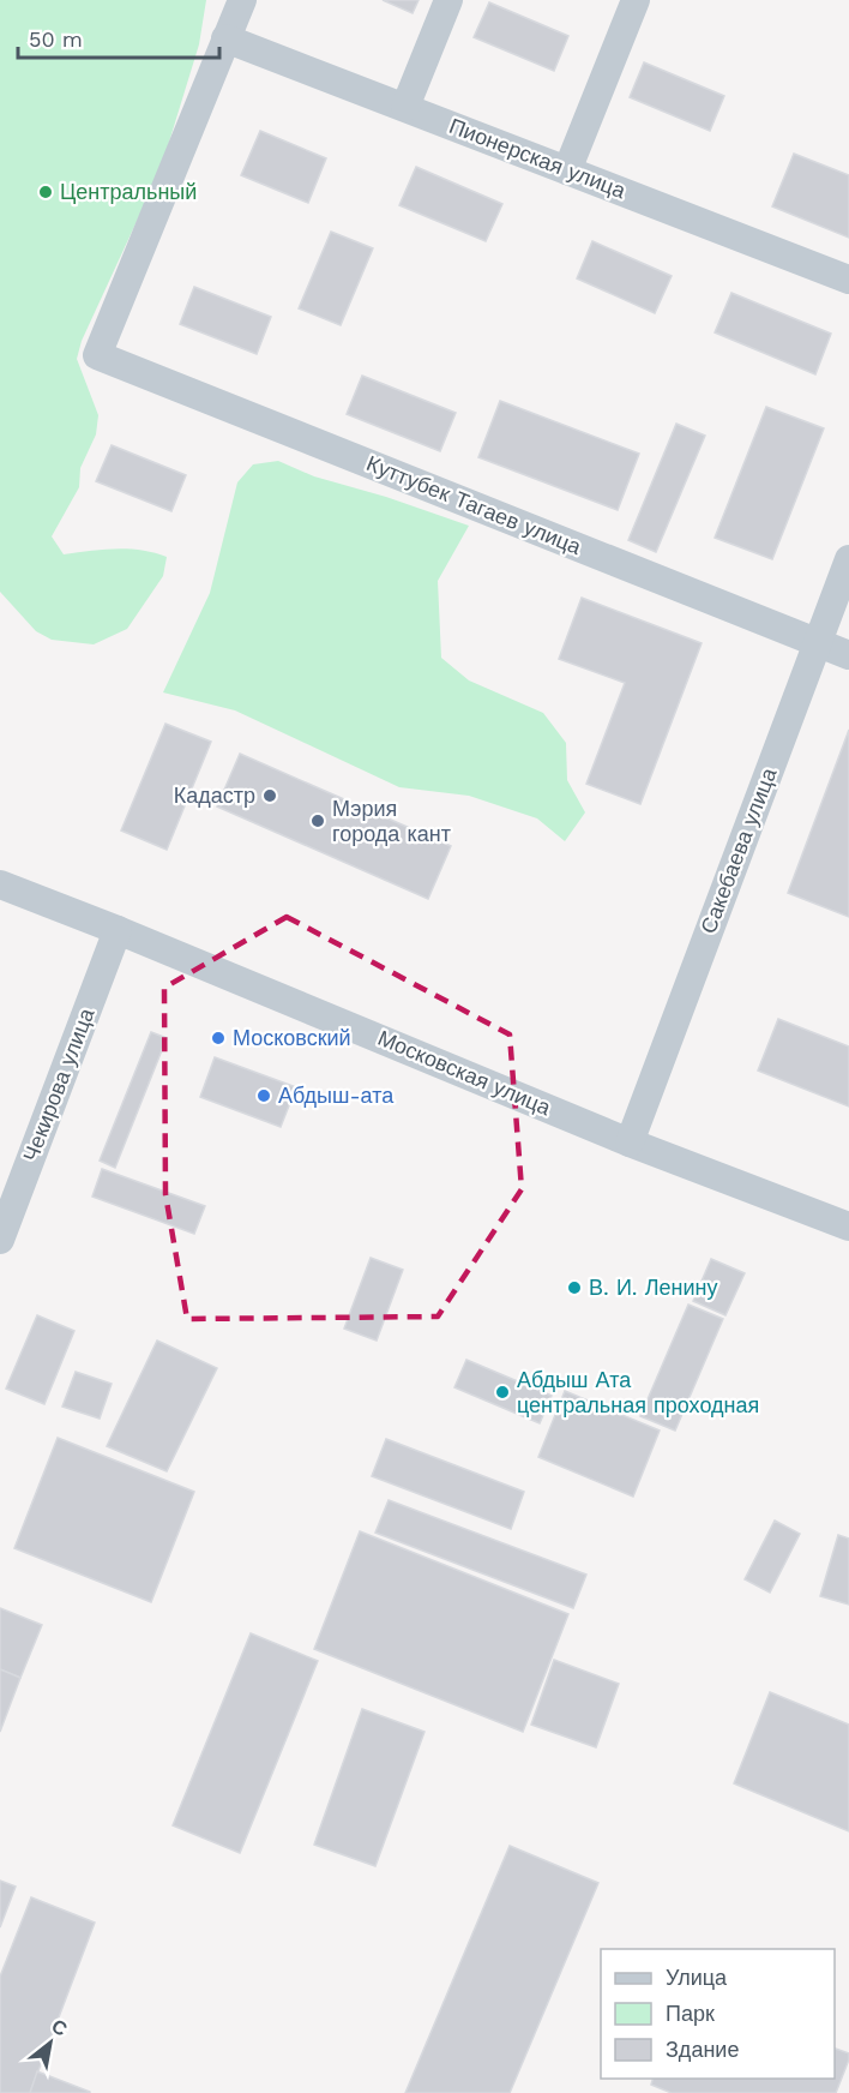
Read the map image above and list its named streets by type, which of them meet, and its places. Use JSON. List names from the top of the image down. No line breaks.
{"streets":{"street":["Пионерская улица","Куттубек Тагаев улица","Сакебаева улица","Московская улица","Чекирова улица"]},"crossings":[["Пионерская улица","Куттубек Тагаев улица"],["Куттубек Тагаев улица","Сакебаева улица"],["Сакебаева улица","Московская улица"],["Московская улица","Чекирова улица"]],"places":["Центральный","Кадастр","Мэрия города кант","Московский","Абдыш-ата","В. И. Ленину","Абдыш Ата центральная проходная"],"legend":["Улица","Парк","Здание"],"scale_bar":"50 m","north":"top right"}
